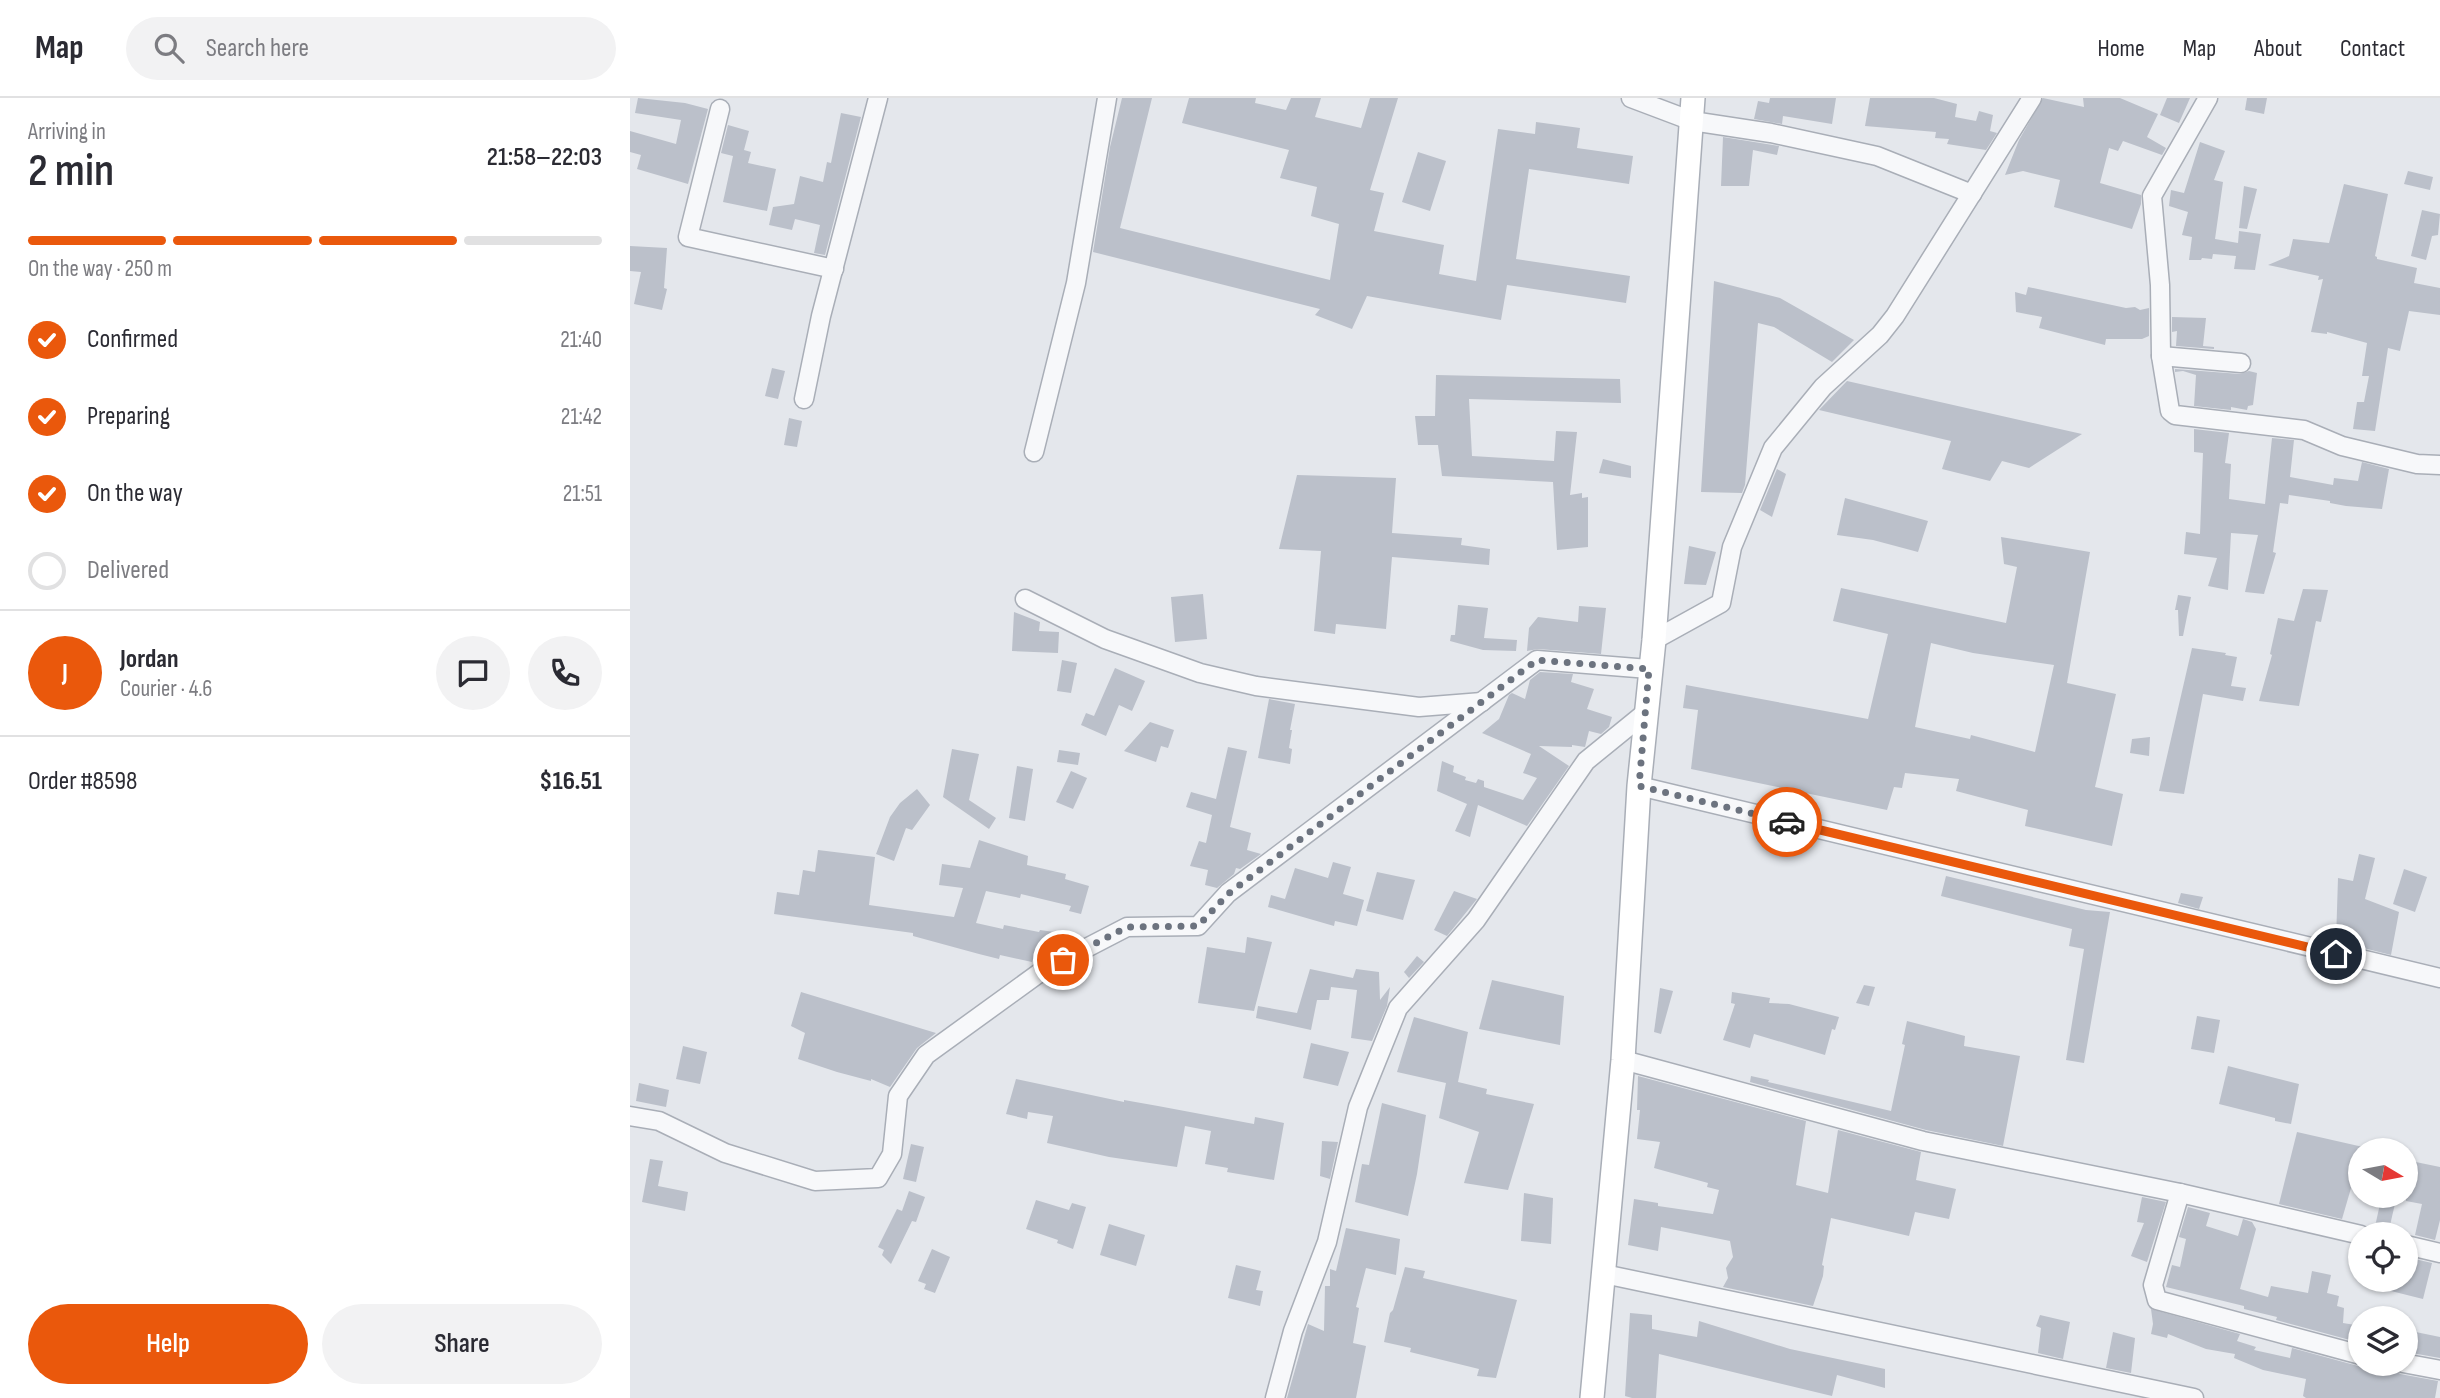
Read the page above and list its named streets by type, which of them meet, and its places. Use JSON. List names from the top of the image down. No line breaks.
{"north":"right","page":{"header":"Map","search":"Search here","nav":["Home","Map","About","Contact"],"heading":["2 min","Arriving in","21:58–22:03"],"panel":["Jordan","Courier · 4.6","Order #8598","$16.51"],"bar":"On the way · 250 m","list":[["Confirmed","21:40"],["Preparing","21:42"],["On the way","21:51"],"Delivered"],"round":"J","buttons":["Help","Share"]}}
